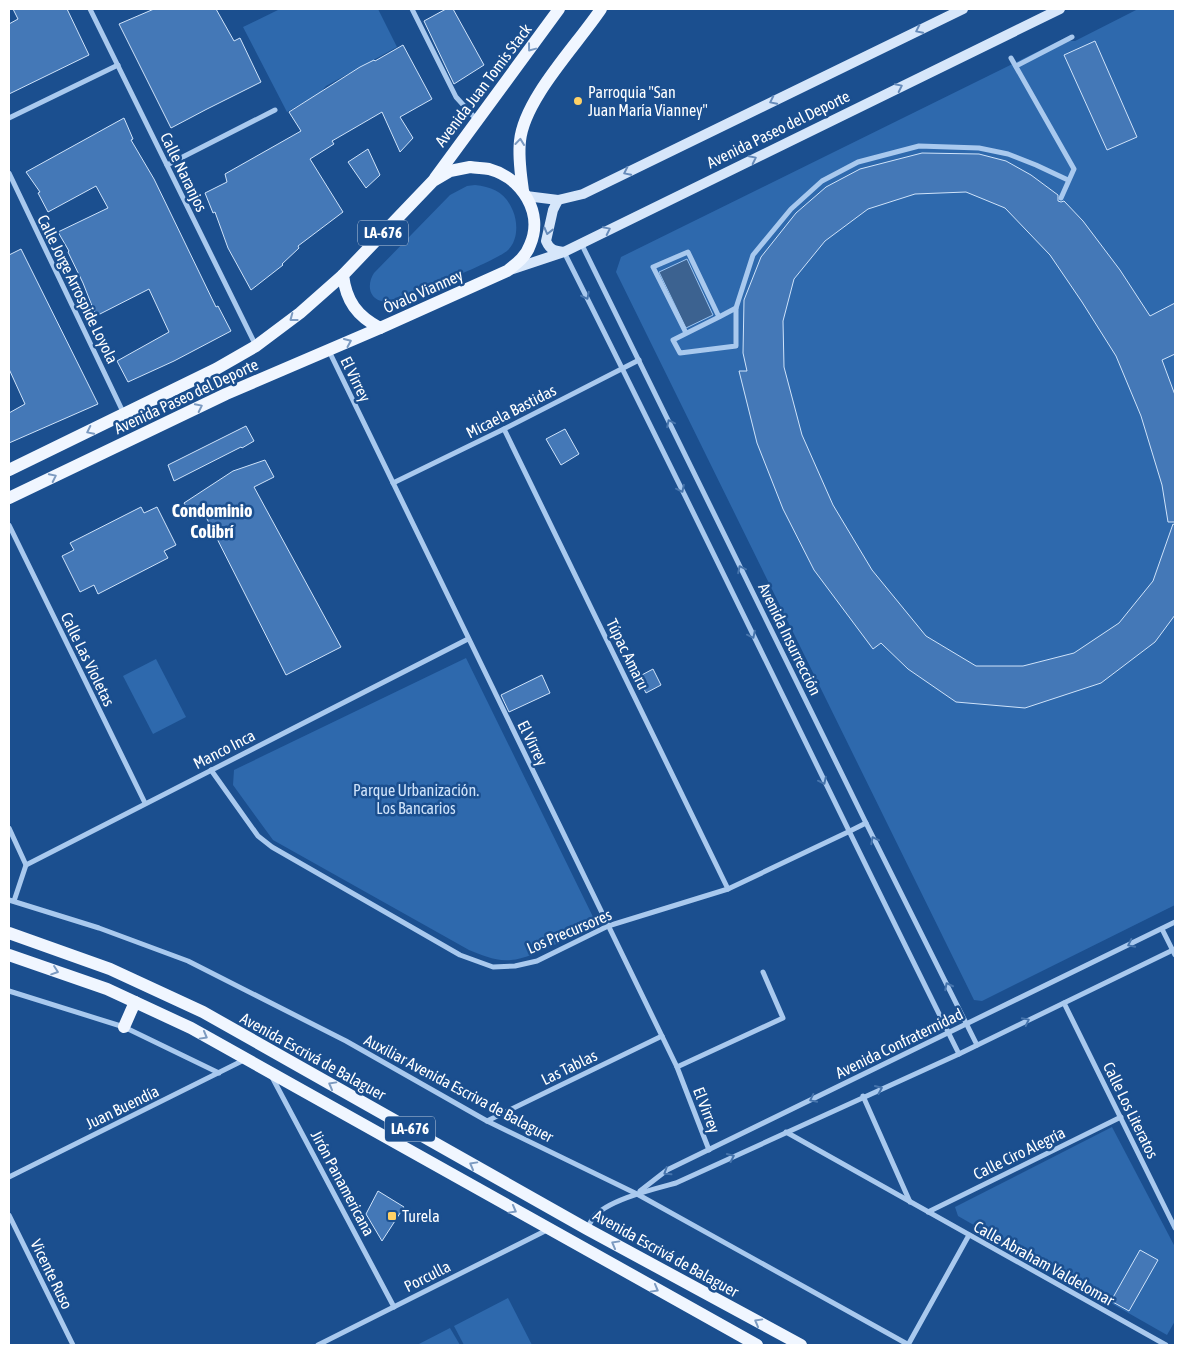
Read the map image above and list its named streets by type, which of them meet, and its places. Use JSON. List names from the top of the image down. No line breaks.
{"streets":{"main road":["Avenida Juan Tomis Stack","Avenida Paseo del Deporte","LA-676","Óvalo Vianney","Avenida Escrivá de Balaguer"],"street":["Calle Naranjos","Calle Jorge Arrospide Loyola","El Virrey","Micaela Bastidas","Avenida Insurrección","Túpac Amaru","Calle Las Violetas","Manco Inca","Los Precursores","Avenida Confraternidad","Las Tablas","Auxiliar Avenida Escriva de Balaguer","Juan Buendía","Calle Los Literatos","Calle Ciro Alegría","Jirón Panamericana","Calle Abraham Valdelomar","Vicente Ruso","Porculla"]},"crossings":[["Avenida Juan Tomis Stack","LA-676"],["Avenida Paseo del Deporte","Calle Naranjos"],["Avenida Paseo del Deporte","LA-676"],["Avenida Paseo del Deporte","Calle Jorge Arrospide Loyola"],["Avenida Paseo del Deporte","Óvalo Vianney"],["Avenida Paseo del Deporte","El Virrey"],["Avenida Paseo del Deporte","Avenida Insurrección"],["LA-676","Óvalo Vianney"],["LA-676","Juan Buendía"],["LA-676","Jirón Panamericana"],["LA-676","Porculla"],["El Virrey","Micaela Bastidas"],["El Virrey","Manco Inca"],["El Virrey","Los Precursores"],["El Virrey","Avenida Confraternidad"],["El Virrey","Las Tablas"],["Micaela Bastidas","Avenida Insurrección"],["Micaela Bastidas","Túpac Amaru"],["Avenida Insurrección","Los Precursores"],["Avenida Insurrección","Avenida Confraternidad"],["Túpac Amaru","Los Precursores"],["Calle Las Violetas","Manco Inca"],["Manco Inca","Los Precursores"],["Avenida Confraternidad","Avenida Escrivá de Balaguer"],["Avenida Confraternidad","Auxiliar Avenida Escriva de Balaguer"],["Avenida Confraternidad","Calle Los Literatos"],["Avenida Confraternidad","Calle Abraham Valdelomar"],["Las Tablas","Auxiliar Avenida Escriva de Balaguer"],["Calle Los Literatos","Calle Ciro Alegría"],["Calle Ciro Alegría","Calle Abraham Valdelomar"],["Jirón Panamericana","Porculla"]],"districts":["Condominio Colibrí"],"parks":["Parque Urbanización. Los Bancarios"],"places":{"other":["Parroquia \"San Juan María Vianney\""],"transit":["Turela"]}}
